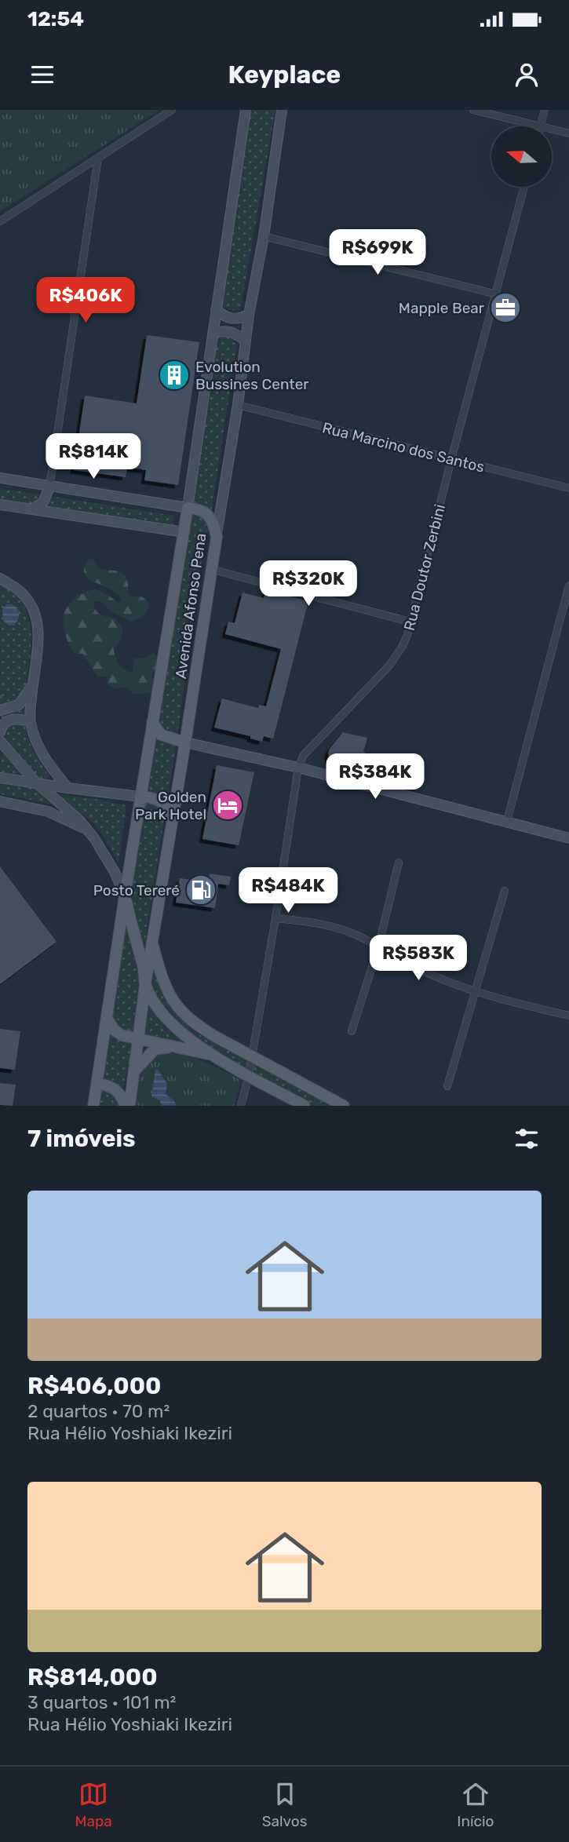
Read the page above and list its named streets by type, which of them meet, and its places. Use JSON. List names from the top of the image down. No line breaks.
{"streets":{"main road":["Avenida Afonso Pena"],"street":["Rua Marcino dos Santos","Rua Doutor Zerbini"]},"crossings":[["Rua Marcino dos Santos","Rua Doutor Zerbini"],["Rua Marcino dos Santos","Avenida Afonso Pena"]],"places":{"office":["Mapple Bear"],"building":["Evolution Bussines Center"],"hotel":["Golden Park Hotel"],"fuel station":["Posto Tereré"]},"north":"left","page":{"status":"12:54","header":"Keyplace","price":["R$699K","R$406K","R$814K","R$320K","R$384K","R$484K","R$583K"],"heading":"7 imóveis","list":[{"name":"R$406,000","note":"2 quartos · 70 m² · Rua Hélio Yoshiaki Ikeziri"},{"name":"R$814,000","note":"3 quartos · 101 m² · Rua Hélio Yoshiaki Ikeziri"}],"tabs":["Mapa","Salvos","Início"]}}
